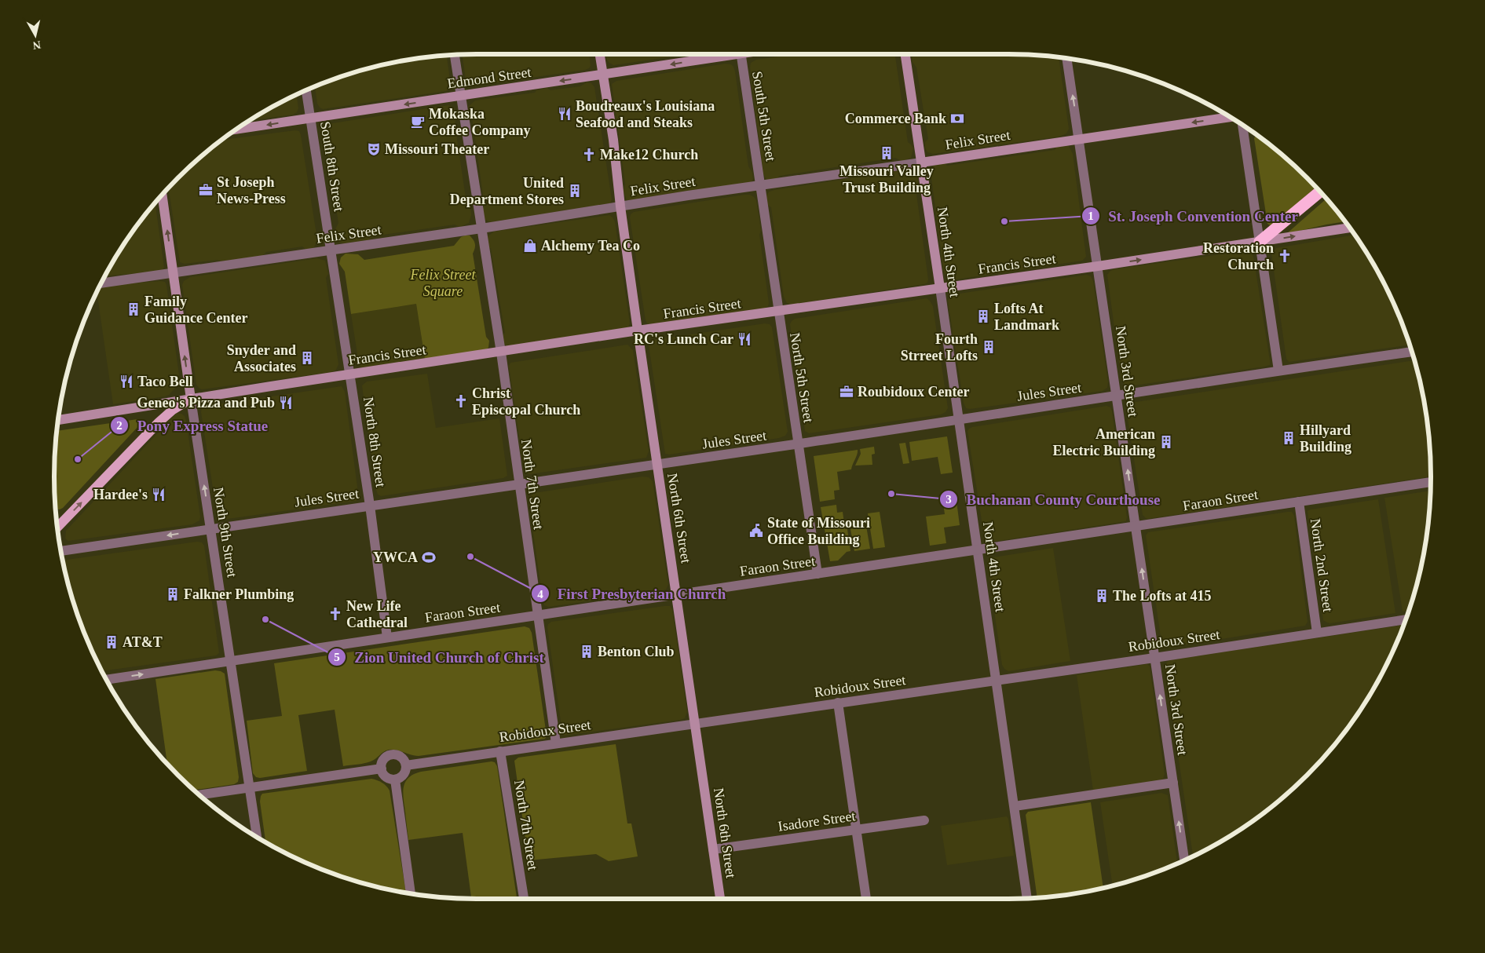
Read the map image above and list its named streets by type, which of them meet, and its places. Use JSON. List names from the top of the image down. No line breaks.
{"streets":{"main road":["Edmond Street","Felix Street","North 4th Street","Francis Street","North 6th Street","North 9th Street"],"street":["South 5th Street","South 8th Street","North 3rd Street","North 5th Street","Jules Street","North 8th Street","North 7th Street","Faraon Street","North 2nd Street","Robidoux Street","Isadore Street"]},"crossings":[["Edmond Street","South 8th Street"],["Edmond Street","North 7th Street"],["Edmond Street","North 6th Street"],["South 5th Street","Felix Street"],["South 5th Street","North 5th Street"],["Felix Street","South 8th Street"],["Felix Street","North 4th Street"],["Felix Street","North 3rd Street"],["Felix Street","North 5th Street"],["Felix Street","North 8th Street"],["Felix Street","North 7th Street"],["Felix Street","North 6th Street"],["Felix Street","North 9th Street"],["South 8th Street","North 8th Street"],["North 4th Street","Francis Street"],["North 4th Street","Jules Street"],["North 4th Street","Faraon Street"],["North 4th Street","Robidoux Street"],["Francis Street","North 3rd Street"],["Francis Street","North 5th Street"],["Francis Street","North 8th Street"],["Francis Street","North 7th Street"],["Francis Street","North 6th Street"],["Francis Street","North 9th Street"],["North 3rd Street","Jules Street"],["North 3rd Street","Faraon Street"],["North 3rd Street","Robidoux Street"],["North 5th Street","Jules Street"],["North 5th Street","Faraon Street"],["Jules Street","North 8th Street"],["Jules Street","North 7th Street"],["Jules Street","North 6th Street"],["Jules Street","North 9th Street"],["North 8th Street","Faraon Street"],["North 7th Street","Faraon Street"],["North 7th Street","Robidoux Street"],["Faraon Street","North 6th Street"],["Faraon Street","North 9th Street"],["Faraon Street","North 2nd Street"],["North 6th Street","Robidoux Street"],["North 6th Street","Isadore Street"],["North 2nd Street","Robidoux Street"]],"one_way":["Edmond Street","North 3rd Street","North 9th Street"],"parks":["Felix Street Square"],"places":{"restaurant":["Boudreaux's Louisiana Seafood and Steaks","RC's Lunch Car","Taco Bell","Geneo's Pizza and Pub","Hardee's"],"bank":["Commerce Bank"],"cafe":["Mokaska Coffee Company"],"theatre":["Missouri Theater"],"building":["Missouri Valley Trust Building","United Department Stores","Family Guidance Center","Lofts At Landmark","Fourth Strreet Lofts","Snyder and Associates","Hillyard Building","American Electric Building","Falkner Plumbing","The Lofts at 415","AT&T","Benton Club"],"church":["Make12 Church","Restoration Church","Christ Episcopal Church","New Life Cathedral"],"office":["St Joseph News-Press","Roubidoux Center"],"other":["St. Joseph Convention Center","Pony Express Statue","Buchanan County Courthouse","First Presbyterian Church","Zion United Church of Christ"],"shop":["Alchemy Tea Co"],"public building":["State of Missouri Office Building"],"sports":["YWCA"]},"north":"bottom"}
